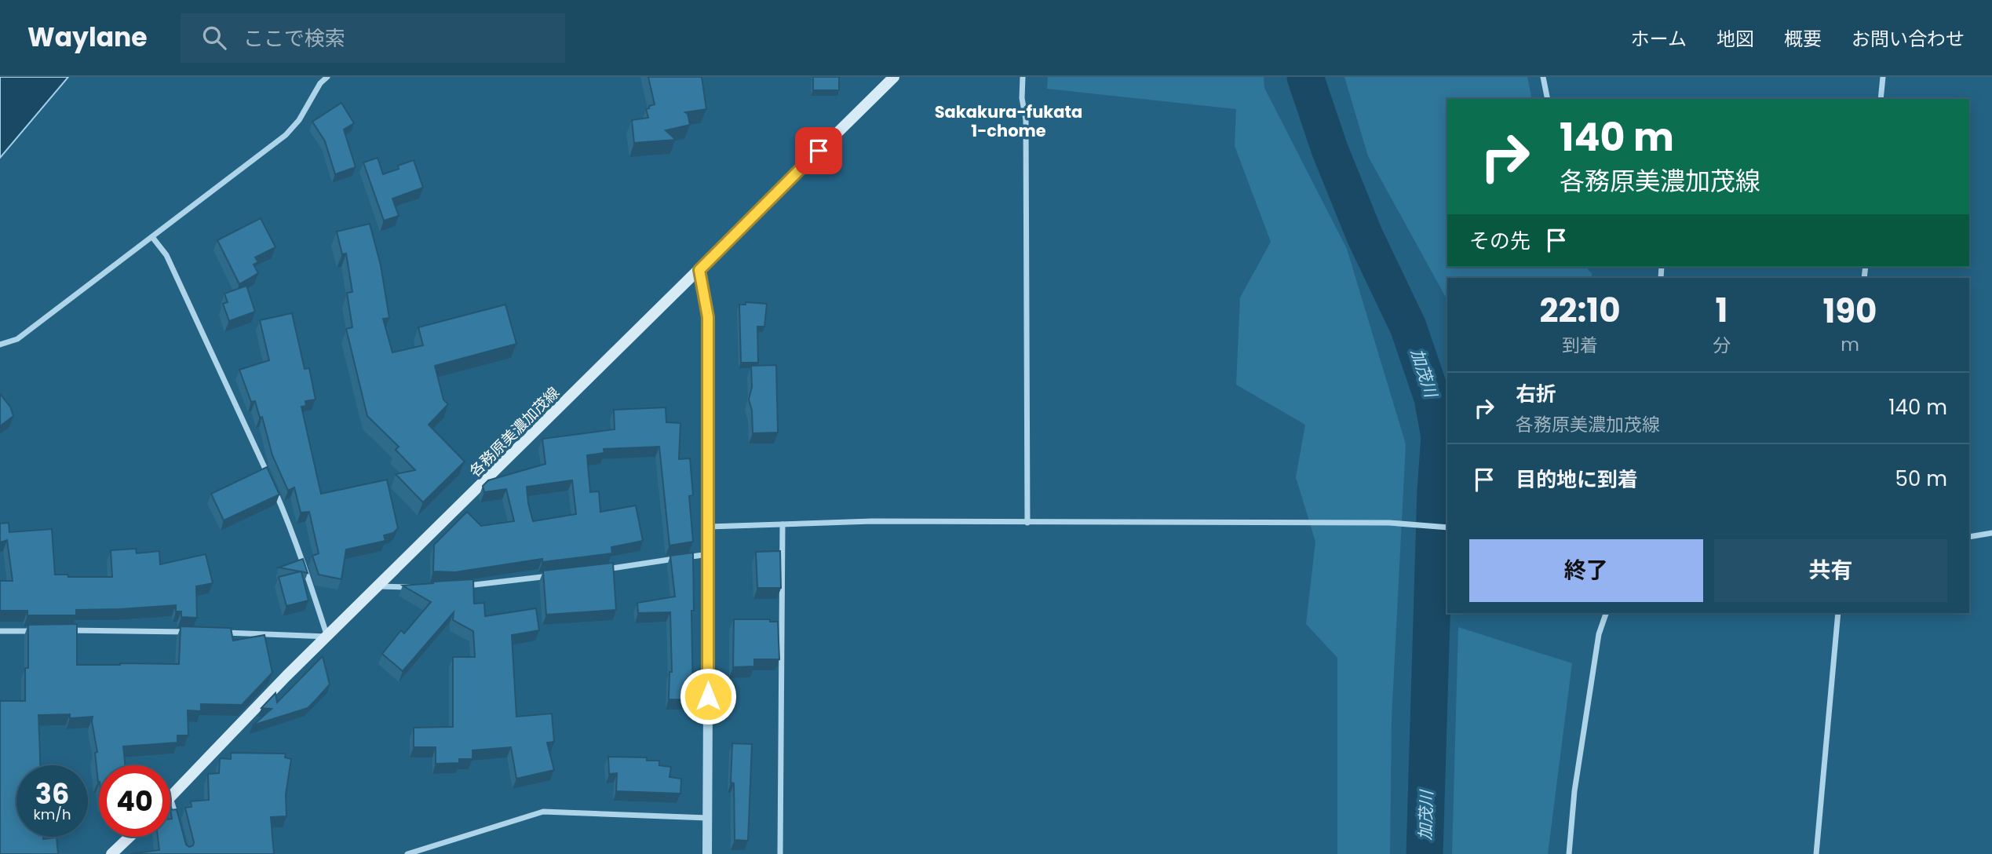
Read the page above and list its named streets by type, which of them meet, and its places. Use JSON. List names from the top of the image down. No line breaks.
{"streets":{"main road":["各務原美濃加茂線"]},"districts":["Sakakura-fukata 1-chome"],"water":["加茂川"],"page":{"header":"Waylane","search":"ここで検索","nav":["ホーム","地図","概要","お問い合わせ"],"turn":["140 m","各務原美濃加茂線"],"then":"その先","eta":["22:10","到着","1","分","190","m"],"list":[{"name":"右折","note":"各務原美濃加茂線","value":"140 m"},{"name":"目的地に到着","value":"50 m"}],"buttons":["終了","共有"],"speed":"36 km/h","limit":"40"}}
